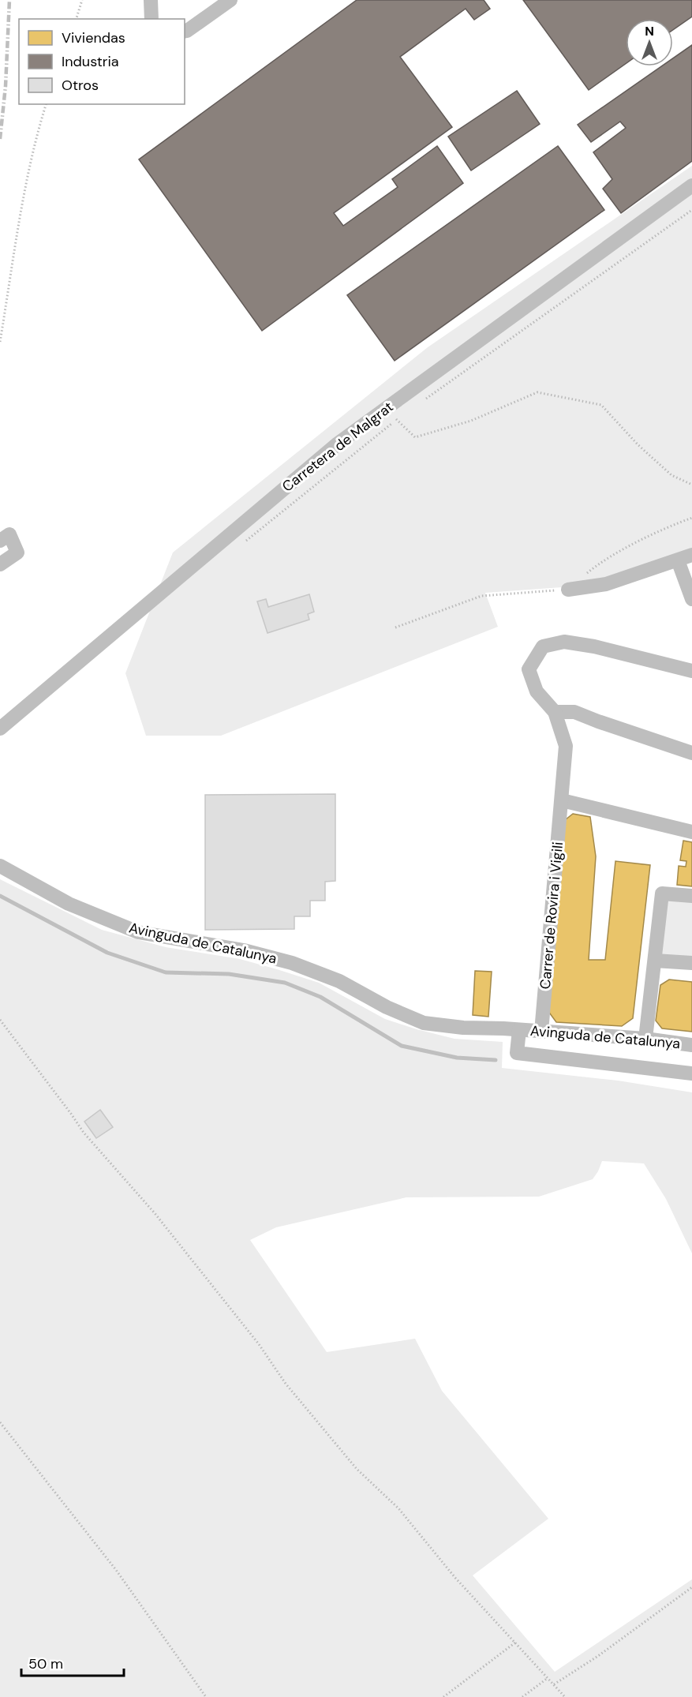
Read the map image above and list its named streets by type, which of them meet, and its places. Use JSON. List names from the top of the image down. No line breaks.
{"streets":{"street":["Carretera de Malgrat","Carrer de Rovira i Vigili","Avinguda de Catalunya"]},"crossings":[["Carrer de Rovira i Vigili","Avinguda de Catalunya"]],"legend":["Viviendas","Industria","Otros"],"scale_bar":"50 m","north":"top"}
